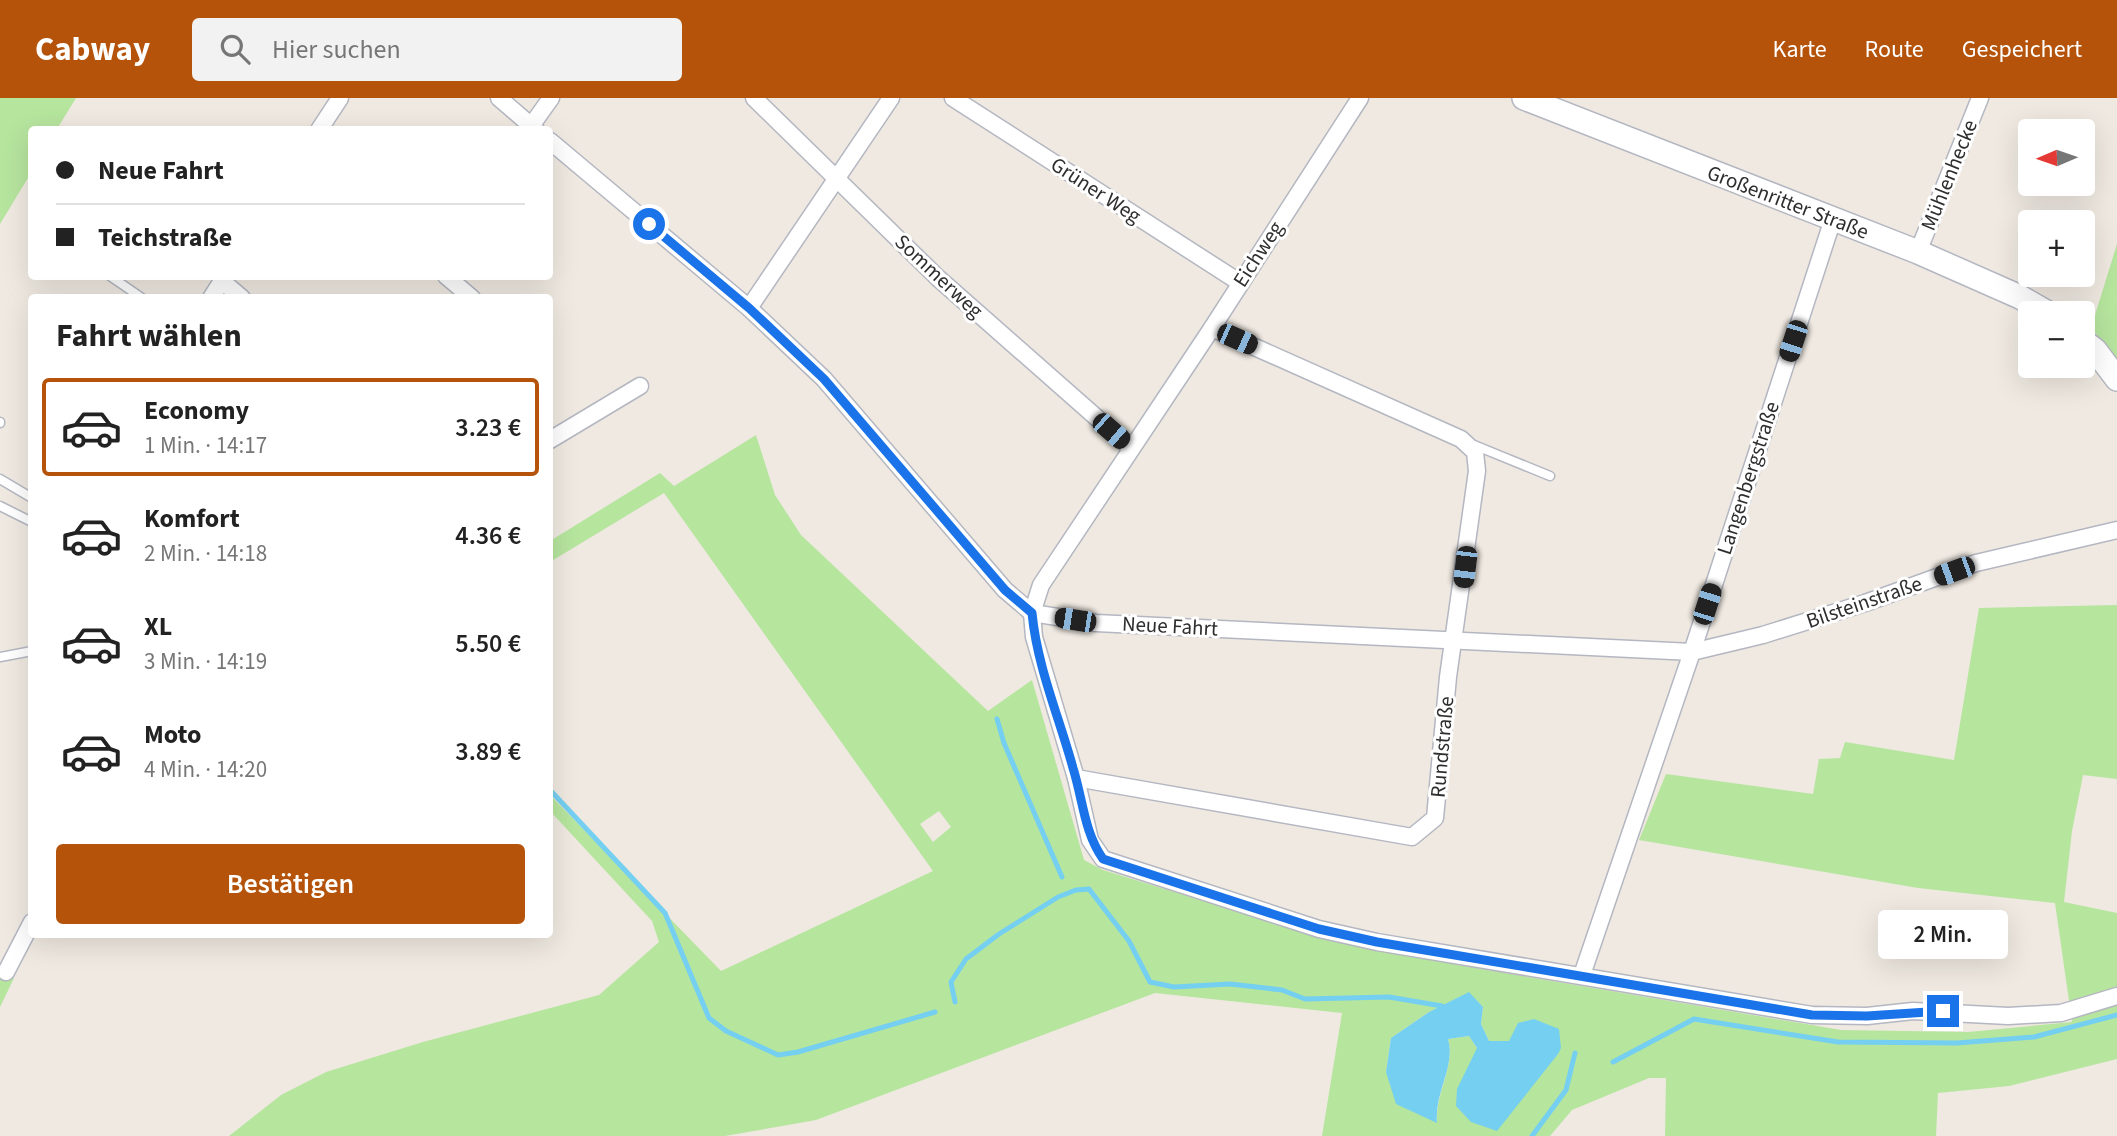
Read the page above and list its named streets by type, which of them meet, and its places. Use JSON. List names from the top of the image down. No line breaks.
{"streets":{"main road":["Großenritter Straße"],"street":["Mühlenhecke","Grüner Weg","Eichweg","Sommerweg","Langenbergstraße","Bilsteinstraße","Neue Fahrt","Rundstraße"]},"crossings":[["Mühlenhecke","Großenritter Straße"],["Grüner Weg","Eichweg"],["Großenritter Straße","Langenbergstraße"],["Eichweg","Sommerweg"],["Eichweg","Neue Fahrt"],["Langenbergstraße","Bilsteinstraße"],["Langenbergstraße","Neue Fahrt"],["Bilsteinstraße","Neue Fahrt"],["Neue Fahrt","Rundstraße"]],"north":"left","page":{"header":"Cabway","search":"Hier suchen","nav":["Karte","Route","Gespeichert"],"map_buttons":["+","−"],"banner":["Neue Fahrt","Teichstraße"],"heading":"Fahrt wählen","list":[{"name":"Economy","note":"1 Min. · 14:17","value":"3.23 €"},{"name":"Komfort","note":"2 Min. · 14:18","value":"4.36 €"},{"name":"XL","note":"3 Min. · 14:19","value":"5.50 €"},{"name":"Moto","note":"4 Min. · 14:20","value":"3.89 €"}],"buttons":"Bestätigen","bubble":"2 Min."}}
